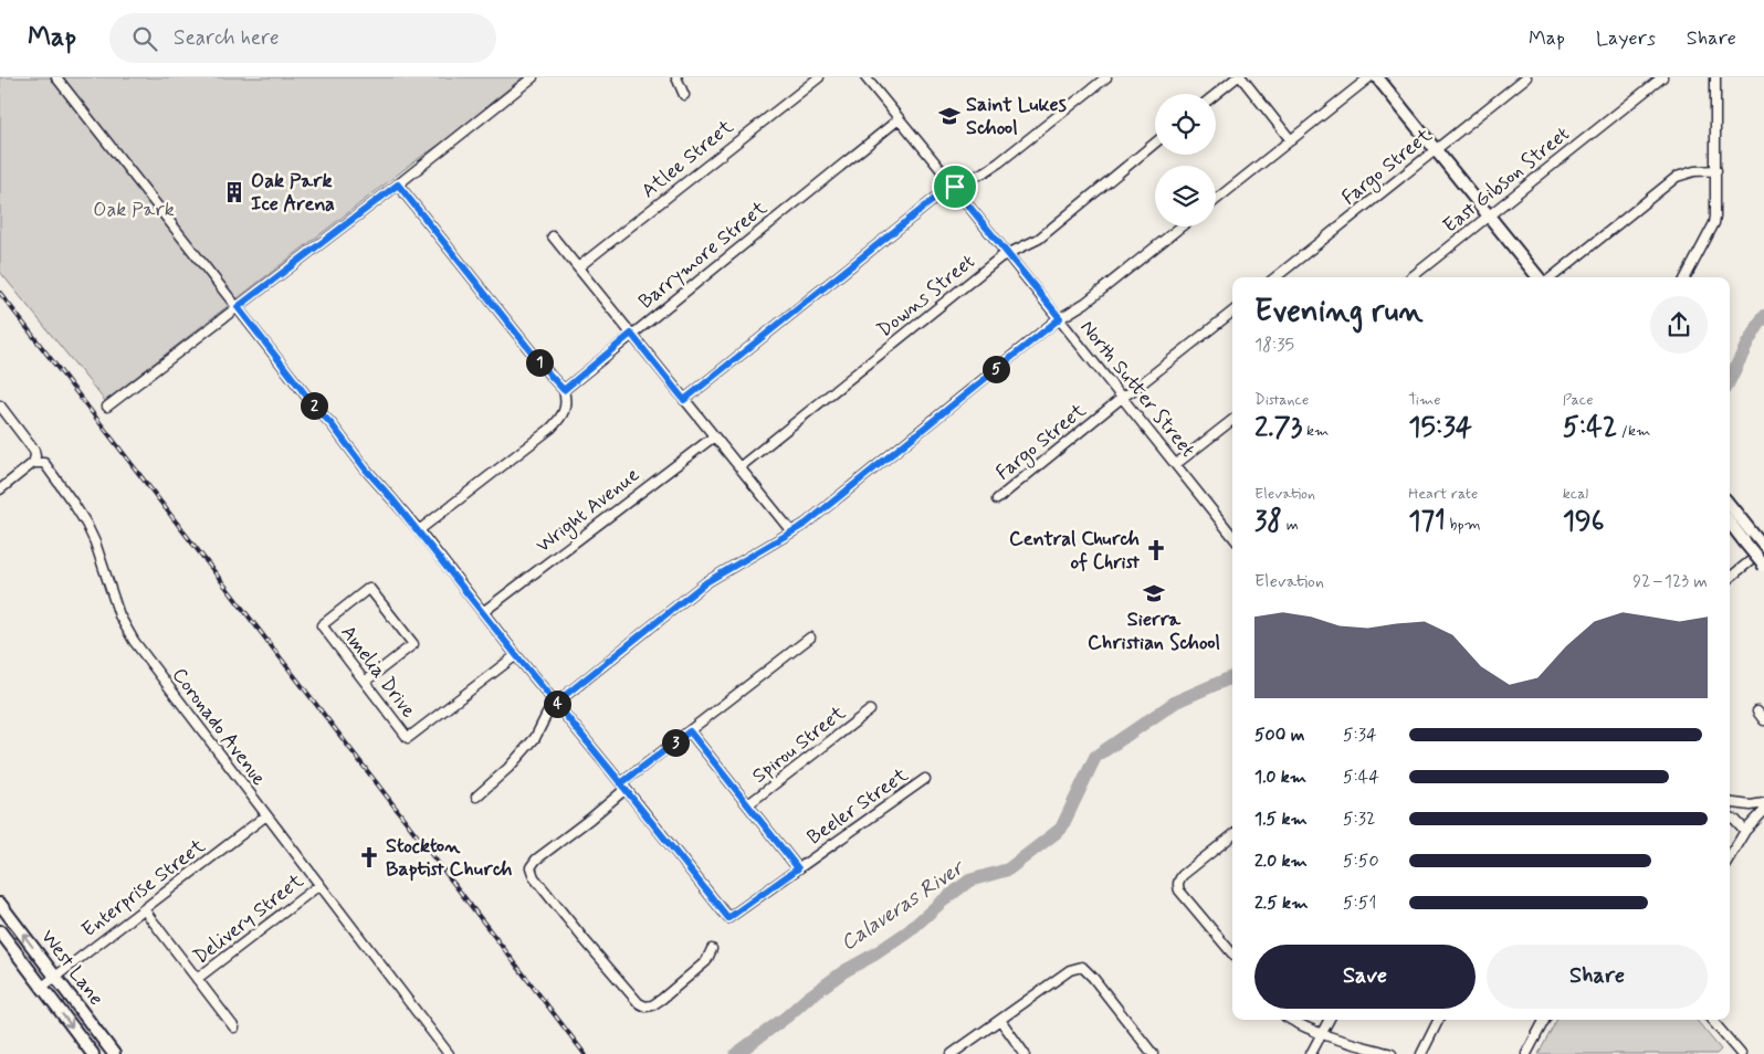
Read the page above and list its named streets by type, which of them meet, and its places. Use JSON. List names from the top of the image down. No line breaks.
{"streets":{"main road":["West Lane"],"street":["Atlee Street","Fargo Street","East Gibson Street","Barrymore Street","Downs Street","North Sutter Street","Wright Avenue","Amelia Drive","Coronado Avenue","Spirou Street","Beeler Street","Enterprise Street","Delivery Street"]},"crossings":[["Fargo Street","North Sutter Street"],["Barrymore Street","North Sutter Street"],["Downs Street","North Sutter Street"],["Coronado Avenue","Enterprise Street"],["Coronado Avenue","Delivery Street"],["Enterprise Street","West Lane"]],"water":["Calaveras River"],"parks":["Oak Park"],"places":{"school or university":["Saint Lukes School","Sierra Christian School"],"building":["Oak Park Ice Arena"],"church":["Central Church of Christ","Stockton Baptist Church"]},"page":{"header":"Map","search":"Search here","nav":["Map","Layers","Share"],"heading":["Evening run","18:35"],"pins":["1","5","2","4","3"],"stats":[["Distance","2.73 km"],["Time","15:34"],["Pace","5:42 /km"],["Elevation","38 m"],["Heart rate","171 bpm"],["kcal","196"]],"chart":["Elevation","92–123 m"],"list":[{"name":"500 m","note":"5:34"},{"name":"1.0 km","note":"5:44"},{"name":"1.5 km","note":"5:32"},{"name":"2.0 km","note":"5:50"},{"name":"2.5 km","note":"5:51"}],"buttons":["Save","Share"]}}
